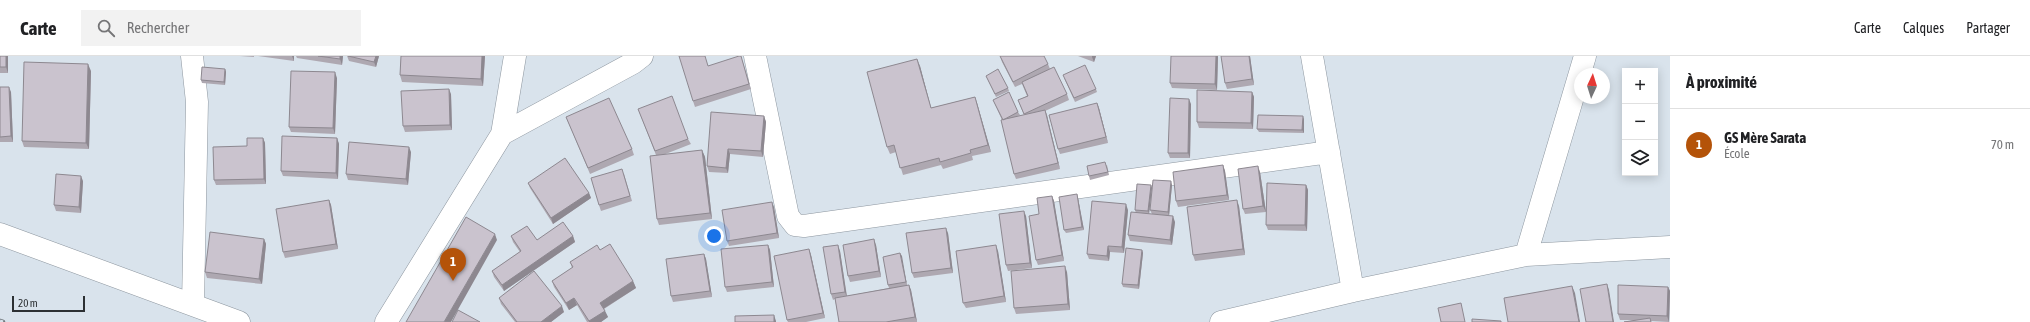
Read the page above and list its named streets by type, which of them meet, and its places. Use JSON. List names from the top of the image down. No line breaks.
{"scale_bar":"20 m","north":"top","page":{"header":"Carte","search":"Rechercher","nav":["Carte","Calques","Partager"],"heading":"À proximité","map_buttons":["+","−"],"list":[{"mark":"1","name":"GS Mère Sarata","note":"École","value":"70 m"}],"pins":"1","scale":"20 m"}}
